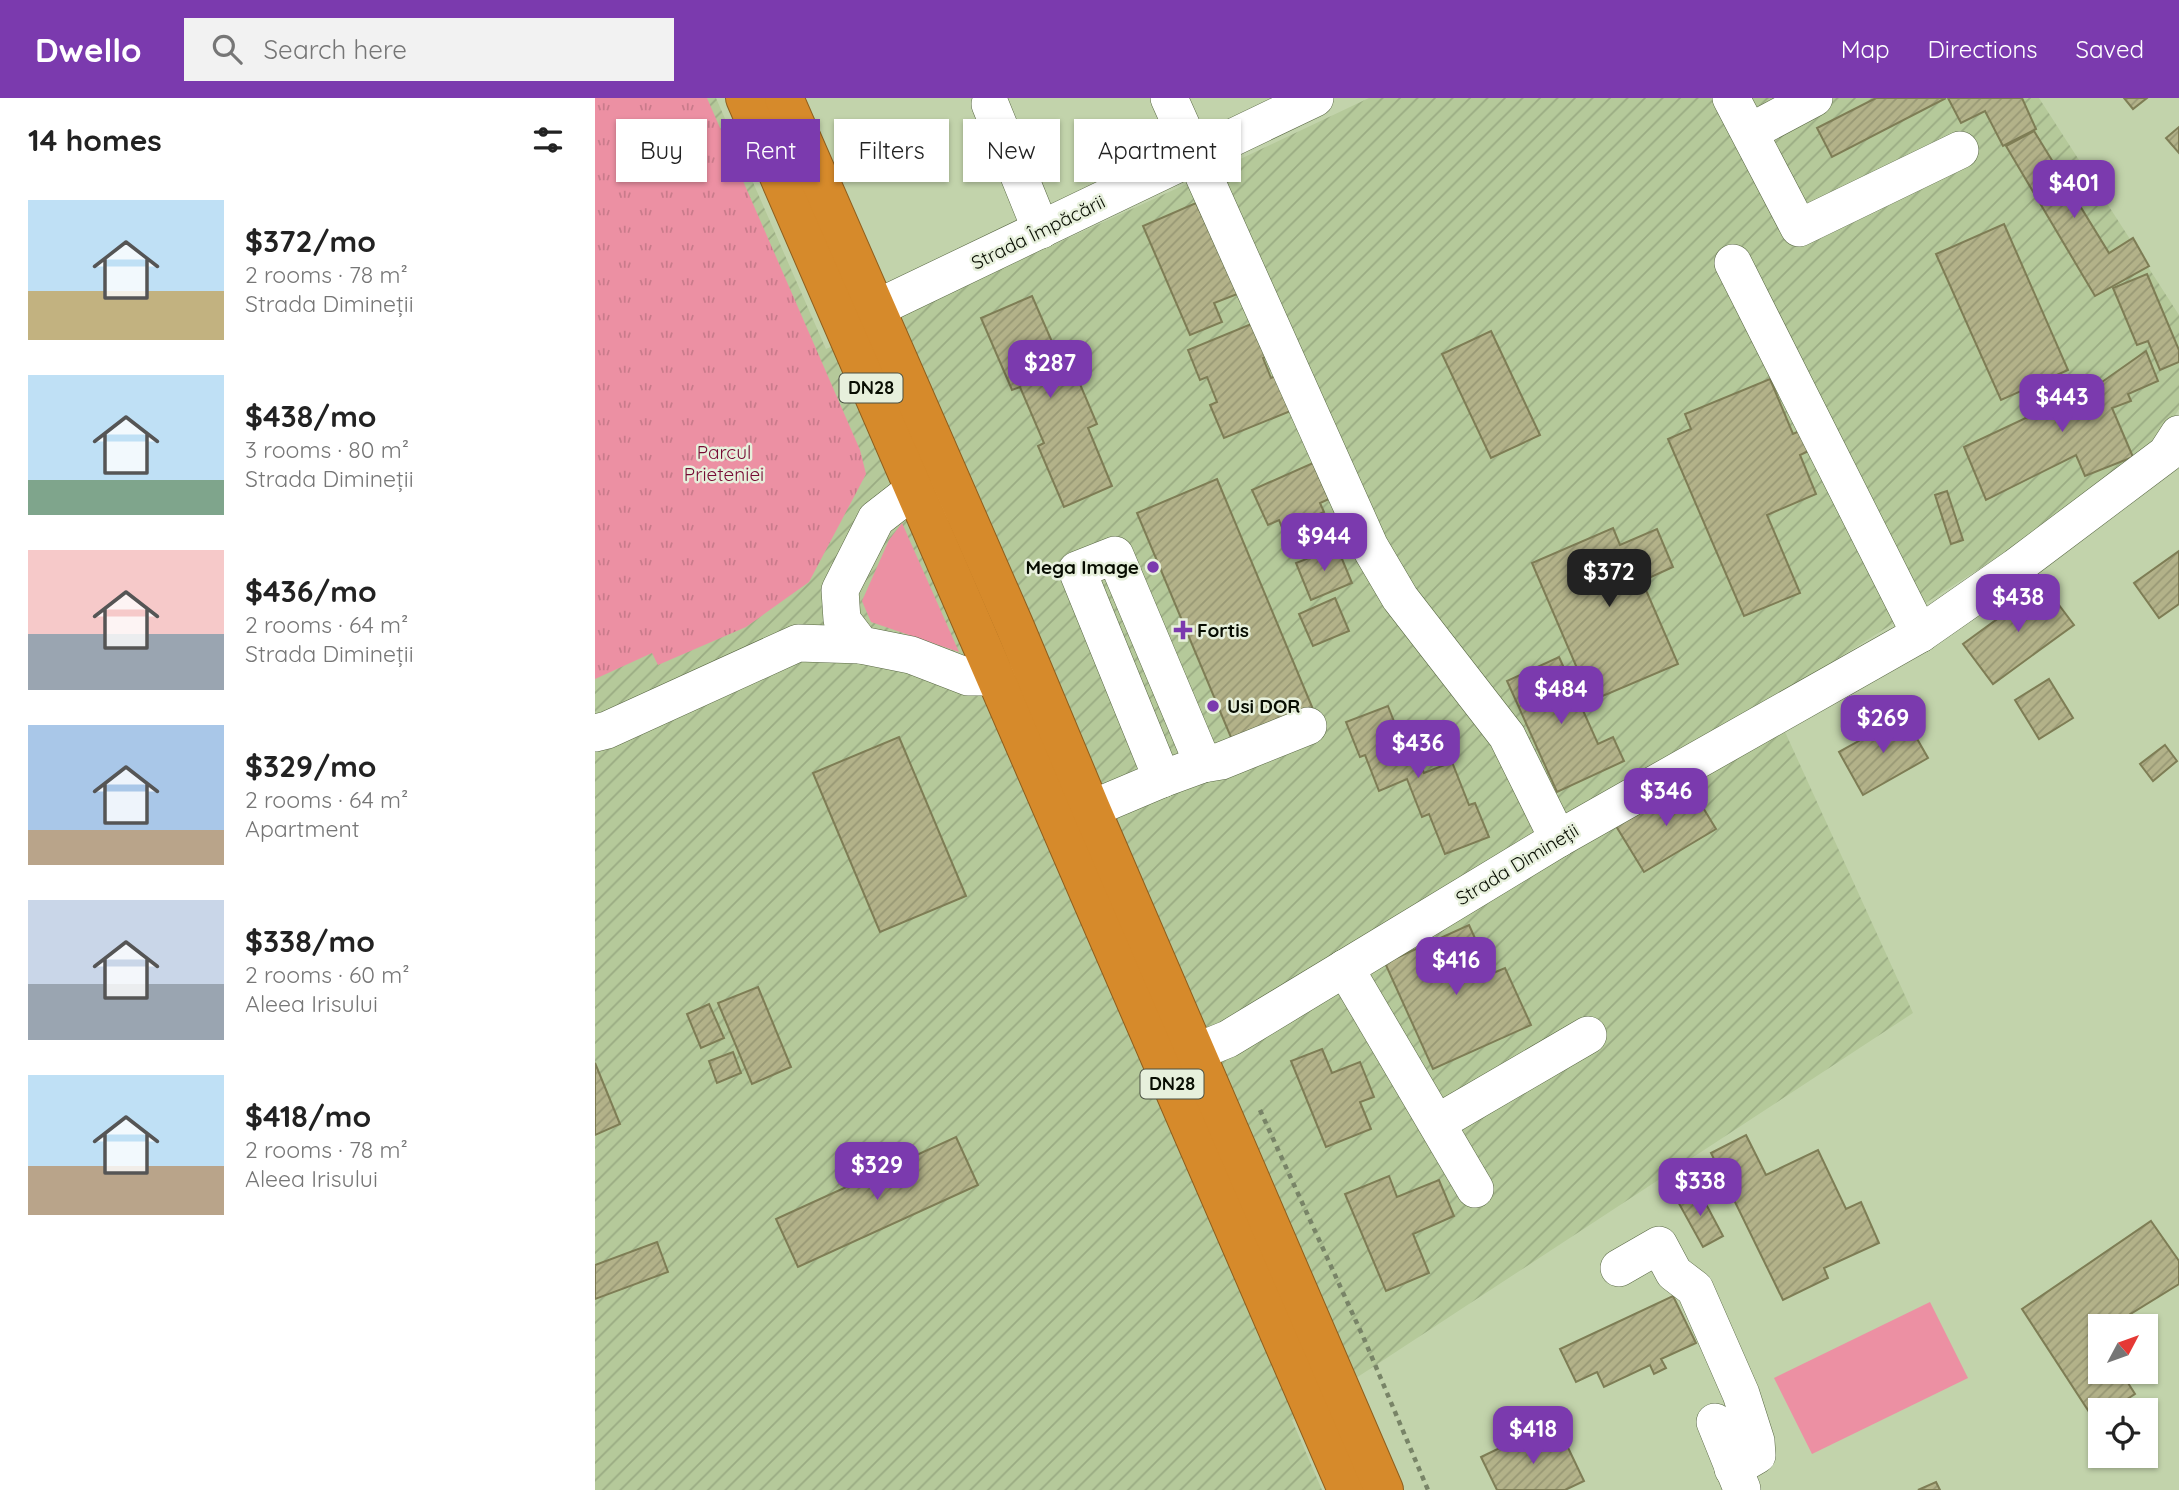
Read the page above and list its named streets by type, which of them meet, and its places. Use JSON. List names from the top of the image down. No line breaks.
{"streets":{"highway":["DN28"],"street":["Strada Împăcării","Strada Dimineții"]},"crossings":[["Strada Împăcării","DN28"],["DN28","Strada Dimineții"]],"parks":["Parcul Prieteniei"],"places":{"other":["Mega Image","Usi DOR"],"health":["Fortis"]},"north":"top right","page":{"header":"Dwello","search":"Search here","nav":["Map","Directions","Saved"],"heading":"14 homes","chip":["Buy","Rent","Filters","New","Apartment"],"price":["$401","$287","$443","$944","$372","$438","$484","$269","$436","$346","$416","$329","$338","$418"],"list":[{"name":"$372/mo","note":"2 rooms · 78 m² · Strada Dimineții"},{"name":"$438/mo","note":"3 rooms · 80 m² · Strada Dimineții"},{"name":"$436/mo","note":"2 rooms · 64 m² · Strada Dimineții"},{"name":"$329/mo","note":"2 rooms · 64 m² · Apartment"},{"name":"$338/mo","note":"2 rooms · 60 m² · Aleea Irisului"},{"name":"$418/mo","note":"2 rooms · 78 m² · Aleea Irisului"}]}}
